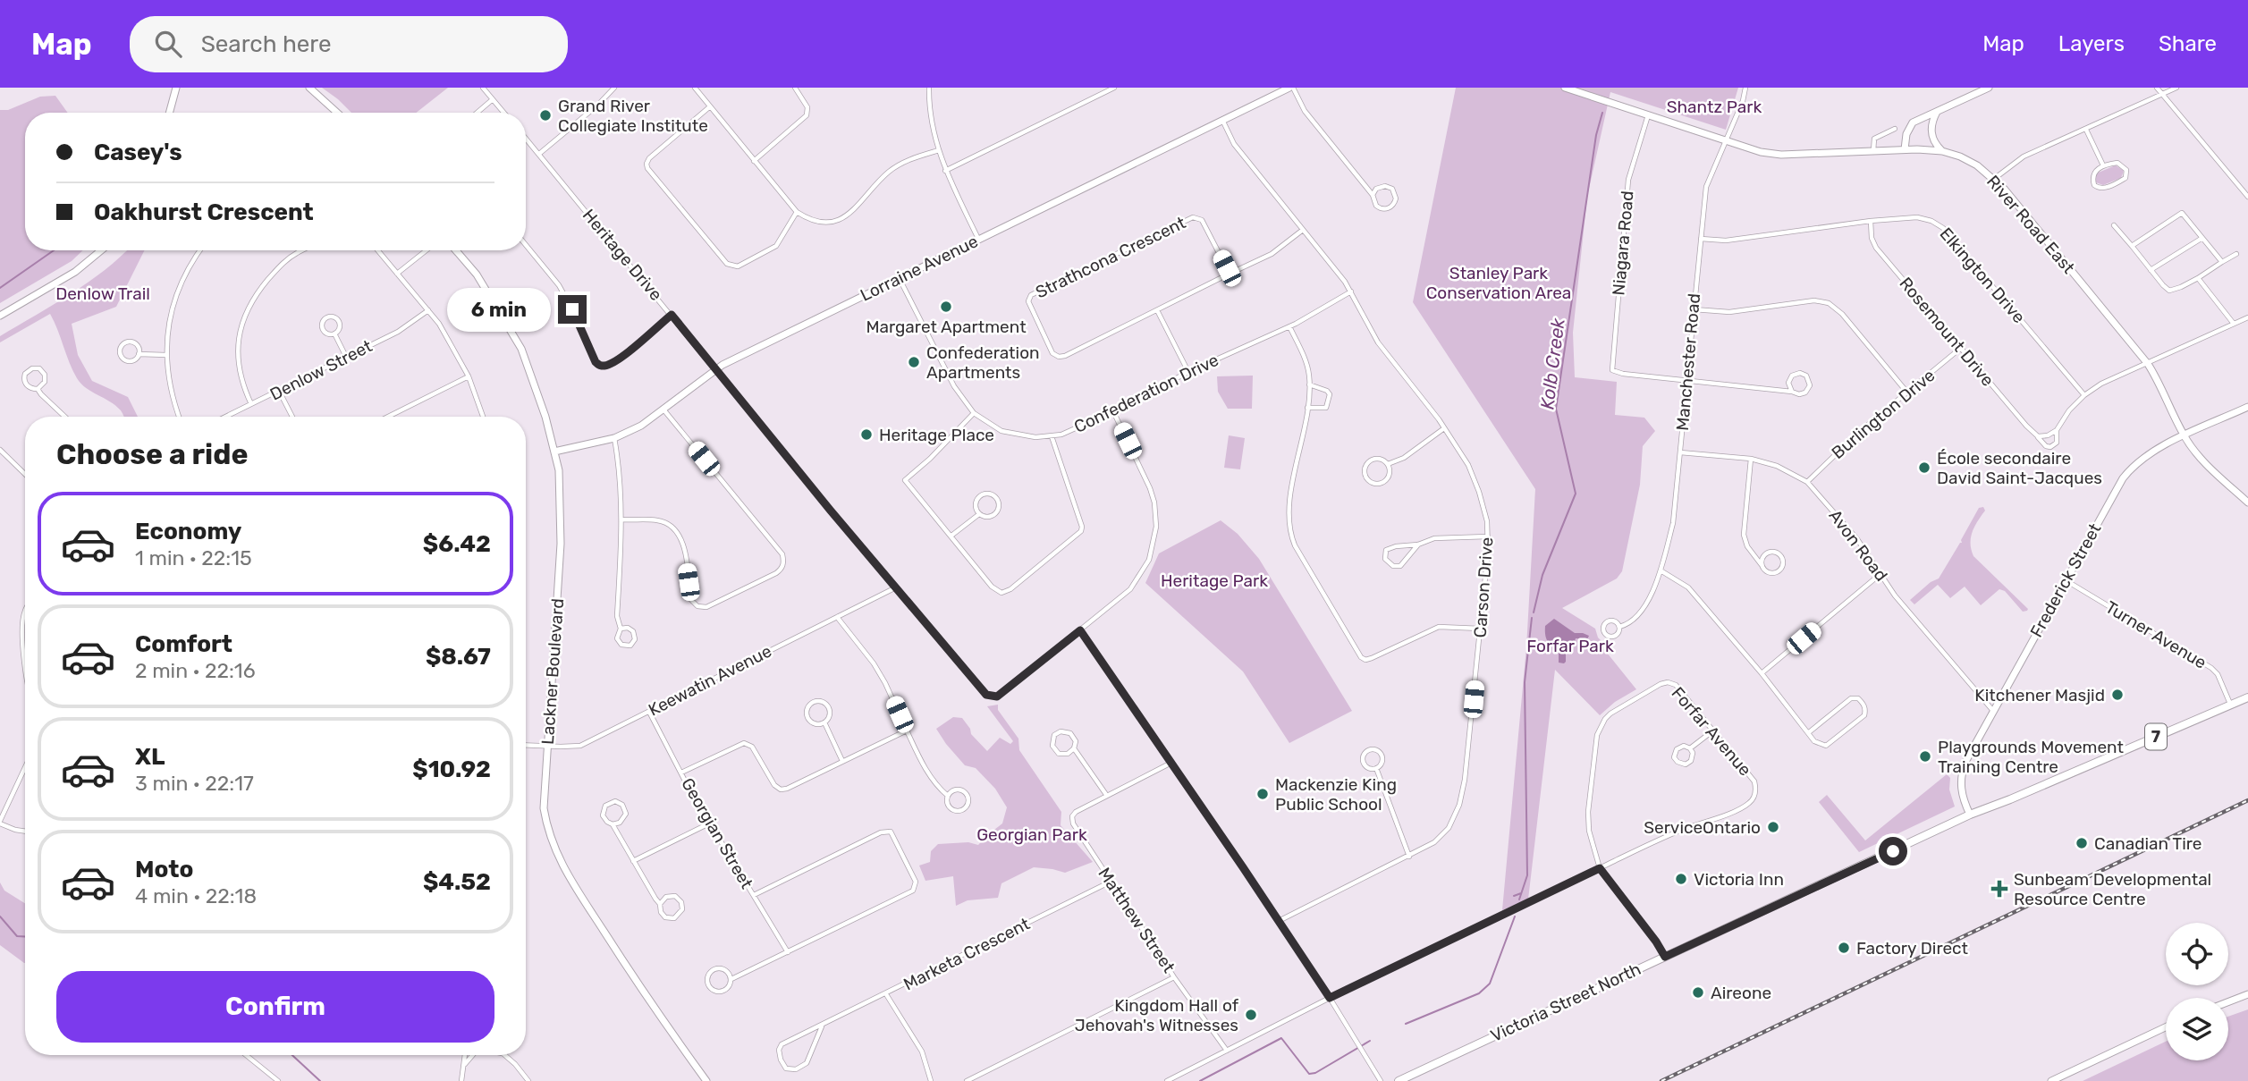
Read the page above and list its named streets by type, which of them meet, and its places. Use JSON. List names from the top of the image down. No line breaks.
{"streets":{"main road":["7","Victoria Street North"],"street":["River Road East","Niagara Road","Heritage Drive","Strathcona Crescent","Lorraine Avenue","Elkington Drive","Rosemount Drive","Manchester Road","Denlow Street","Confederation Drive","Burlington Drive","Avon Road","Frederick Street","Carson Drive","Turner Avenue","Lackner Boulevard","Keewatin Avenue","Forfar Avenue","Georgian Street","Matthew Street","Marketa Crescent"]},"crossings":[["River Road East","Niagara Road"],["River Road East","Manchester Road"],["River Road East","Frederick Street"],["Niagara Road","Manchester Road"],["Heritage Drive","Lorraine Avenue"],["Heritage Drive","Keewatin Avenue"],["Strathcona Crescent","Carson Drive"],["Lorraine Avenue","Confederation Drive"],["Lorraine Avenue","Carson Drive"],["Lorraine Avenue","Lackner Boulevard"],["Elkington Drive","Rosemount Drive"],["Elkington Drive","Manchester Road"],["Rosemount Drive","Burlington Drive"],["Manchester Road","Avon Road"],["Confederation Drive","Carson Drive"],["Burlington Drive","Avon Road"],["Avon Road","Frederick Street"],["Frederick Street","Turner Avenue"],["Frederick Street","Victoria Street North"],["Turner Avenue","Victoria Street North"],["Lackner Boulevard","Keewatin Avenue"],["Keewatin Avenue","Georgian Street"],["Forfar Avenue","Victoria Street North"],["Matthew Street","Marketa Crescent"]],"water":["Kolb Creek"],"parks":["Shantz Park","Stanley Park Conservation Area","Denlow Trail","Heritage Park","Forfar Park","Georgian Park"],"places":{"other":["Grand River Collegiate Institute","Margaret Apartment","Confederation Apartments","Heritage Place","École secondaire David Saint-Jacques","Kitchener Masjid","Playgrounds Movement Training Centre","Mackenzie King Public School","ServiceOntario","Canadian Tire","Victoria Inn","Factory Direct","Aireone","Kingdom Hall of Jehovah's Witnesses"],"health":["Sunbeam Developmental Resource Centre"]},"page":{"header":"Map","search":"Search here","nav":["Map","Layers","Share"],"banner":["Casey's","Oakhurst Crescent"],"bubble":"6 min","heading":"Choose a ride","list":[{"name":"Economy","note":"1 min · 22:15","value":"$6.42"},{"name":"Comfort","note":"2 min · 22:16","value":"$8.67"},{"name":"XL","note":"3 min · 22:17","value":"$10.92"},{"name":"Moto","note":"4 min · 22:18","value":"$4.52"}],"buttons":"Confirm"}}
